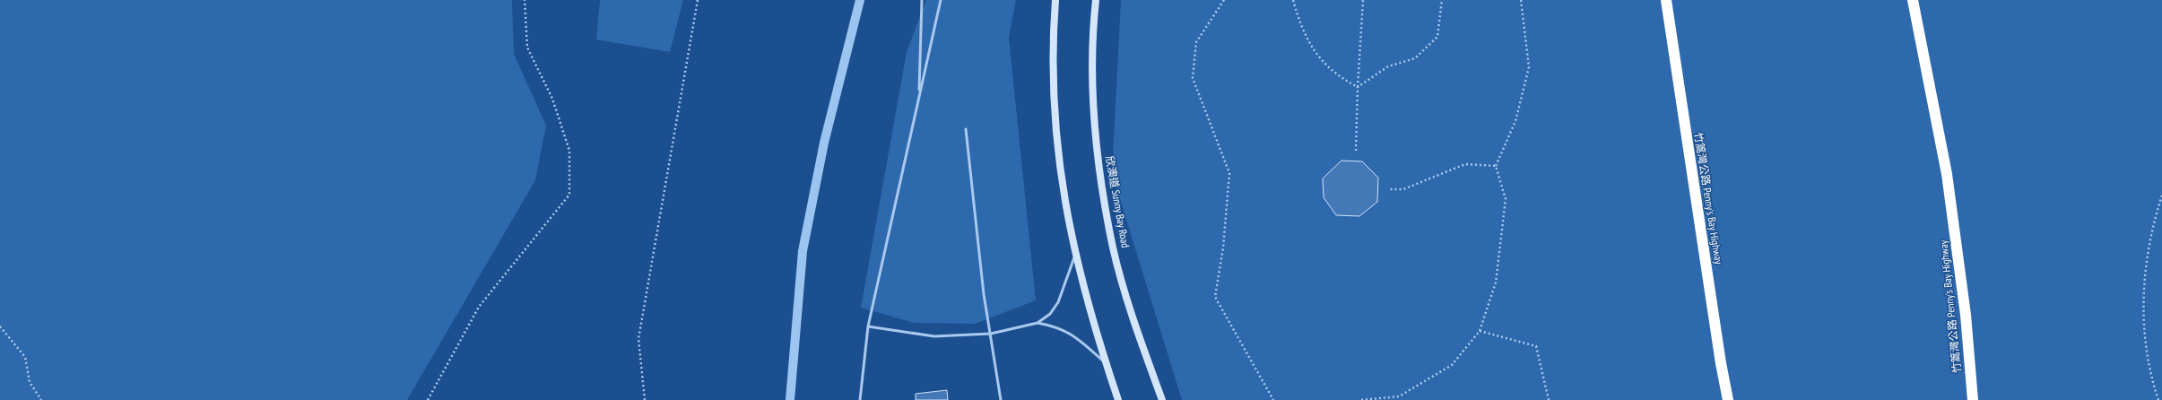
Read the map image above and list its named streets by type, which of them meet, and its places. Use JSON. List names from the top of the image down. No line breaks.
{"streets":{"highway":["竹篙灣公路 Penny's Bay Highway"],"main road":["欣澳道 Sunny Bay Road"]}}
